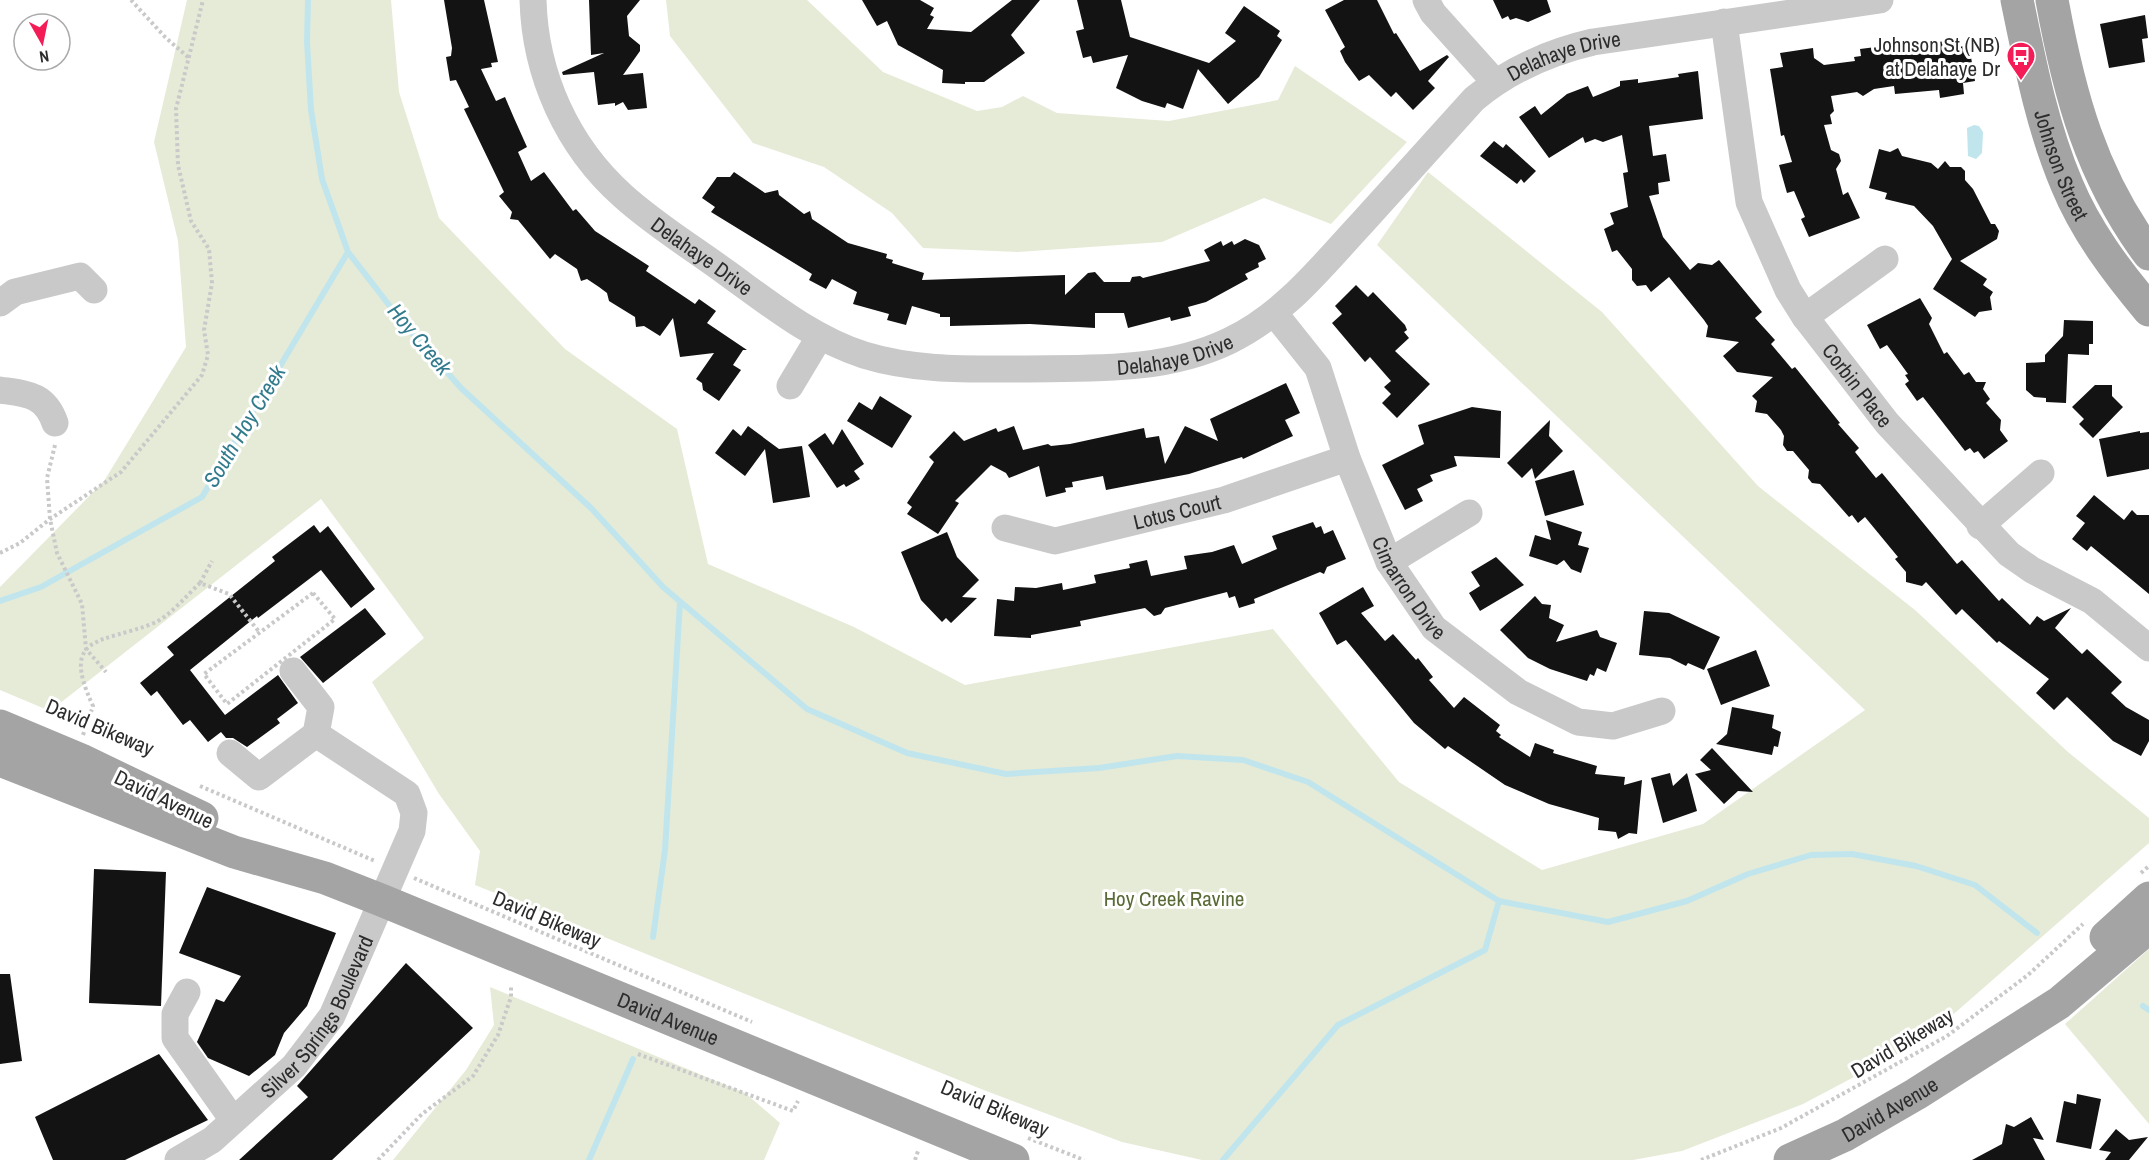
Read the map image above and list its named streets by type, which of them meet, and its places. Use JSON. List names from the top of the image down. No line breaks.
{"streets":{"main road":["Johnson Street","David Avenue"],"street":["Delahaye Drive","Corbin Place","Lotus Court","Cimarron Drive","Silver Springs Boulevard"],"path":["David Bikeway"]},"crossings":[["Delahaye Drive","Corbin Place"],["Delahaye Drive","Cimarron Drive"],["Lotus Court","Cimarron Drive"],["David Bikeway","David Avenue"],["David Bikeway","Silver Springs Boulevard"],["David Avenue","Silver Springs Boulevard"]],"water":["Hoy Creek","South Hoy Creek"],"parks":["Hoy Creek Ravine"],"places":{"bus stop":["Johnson St (NB) at Delahaye Dr"]},"north":"bottom"}
